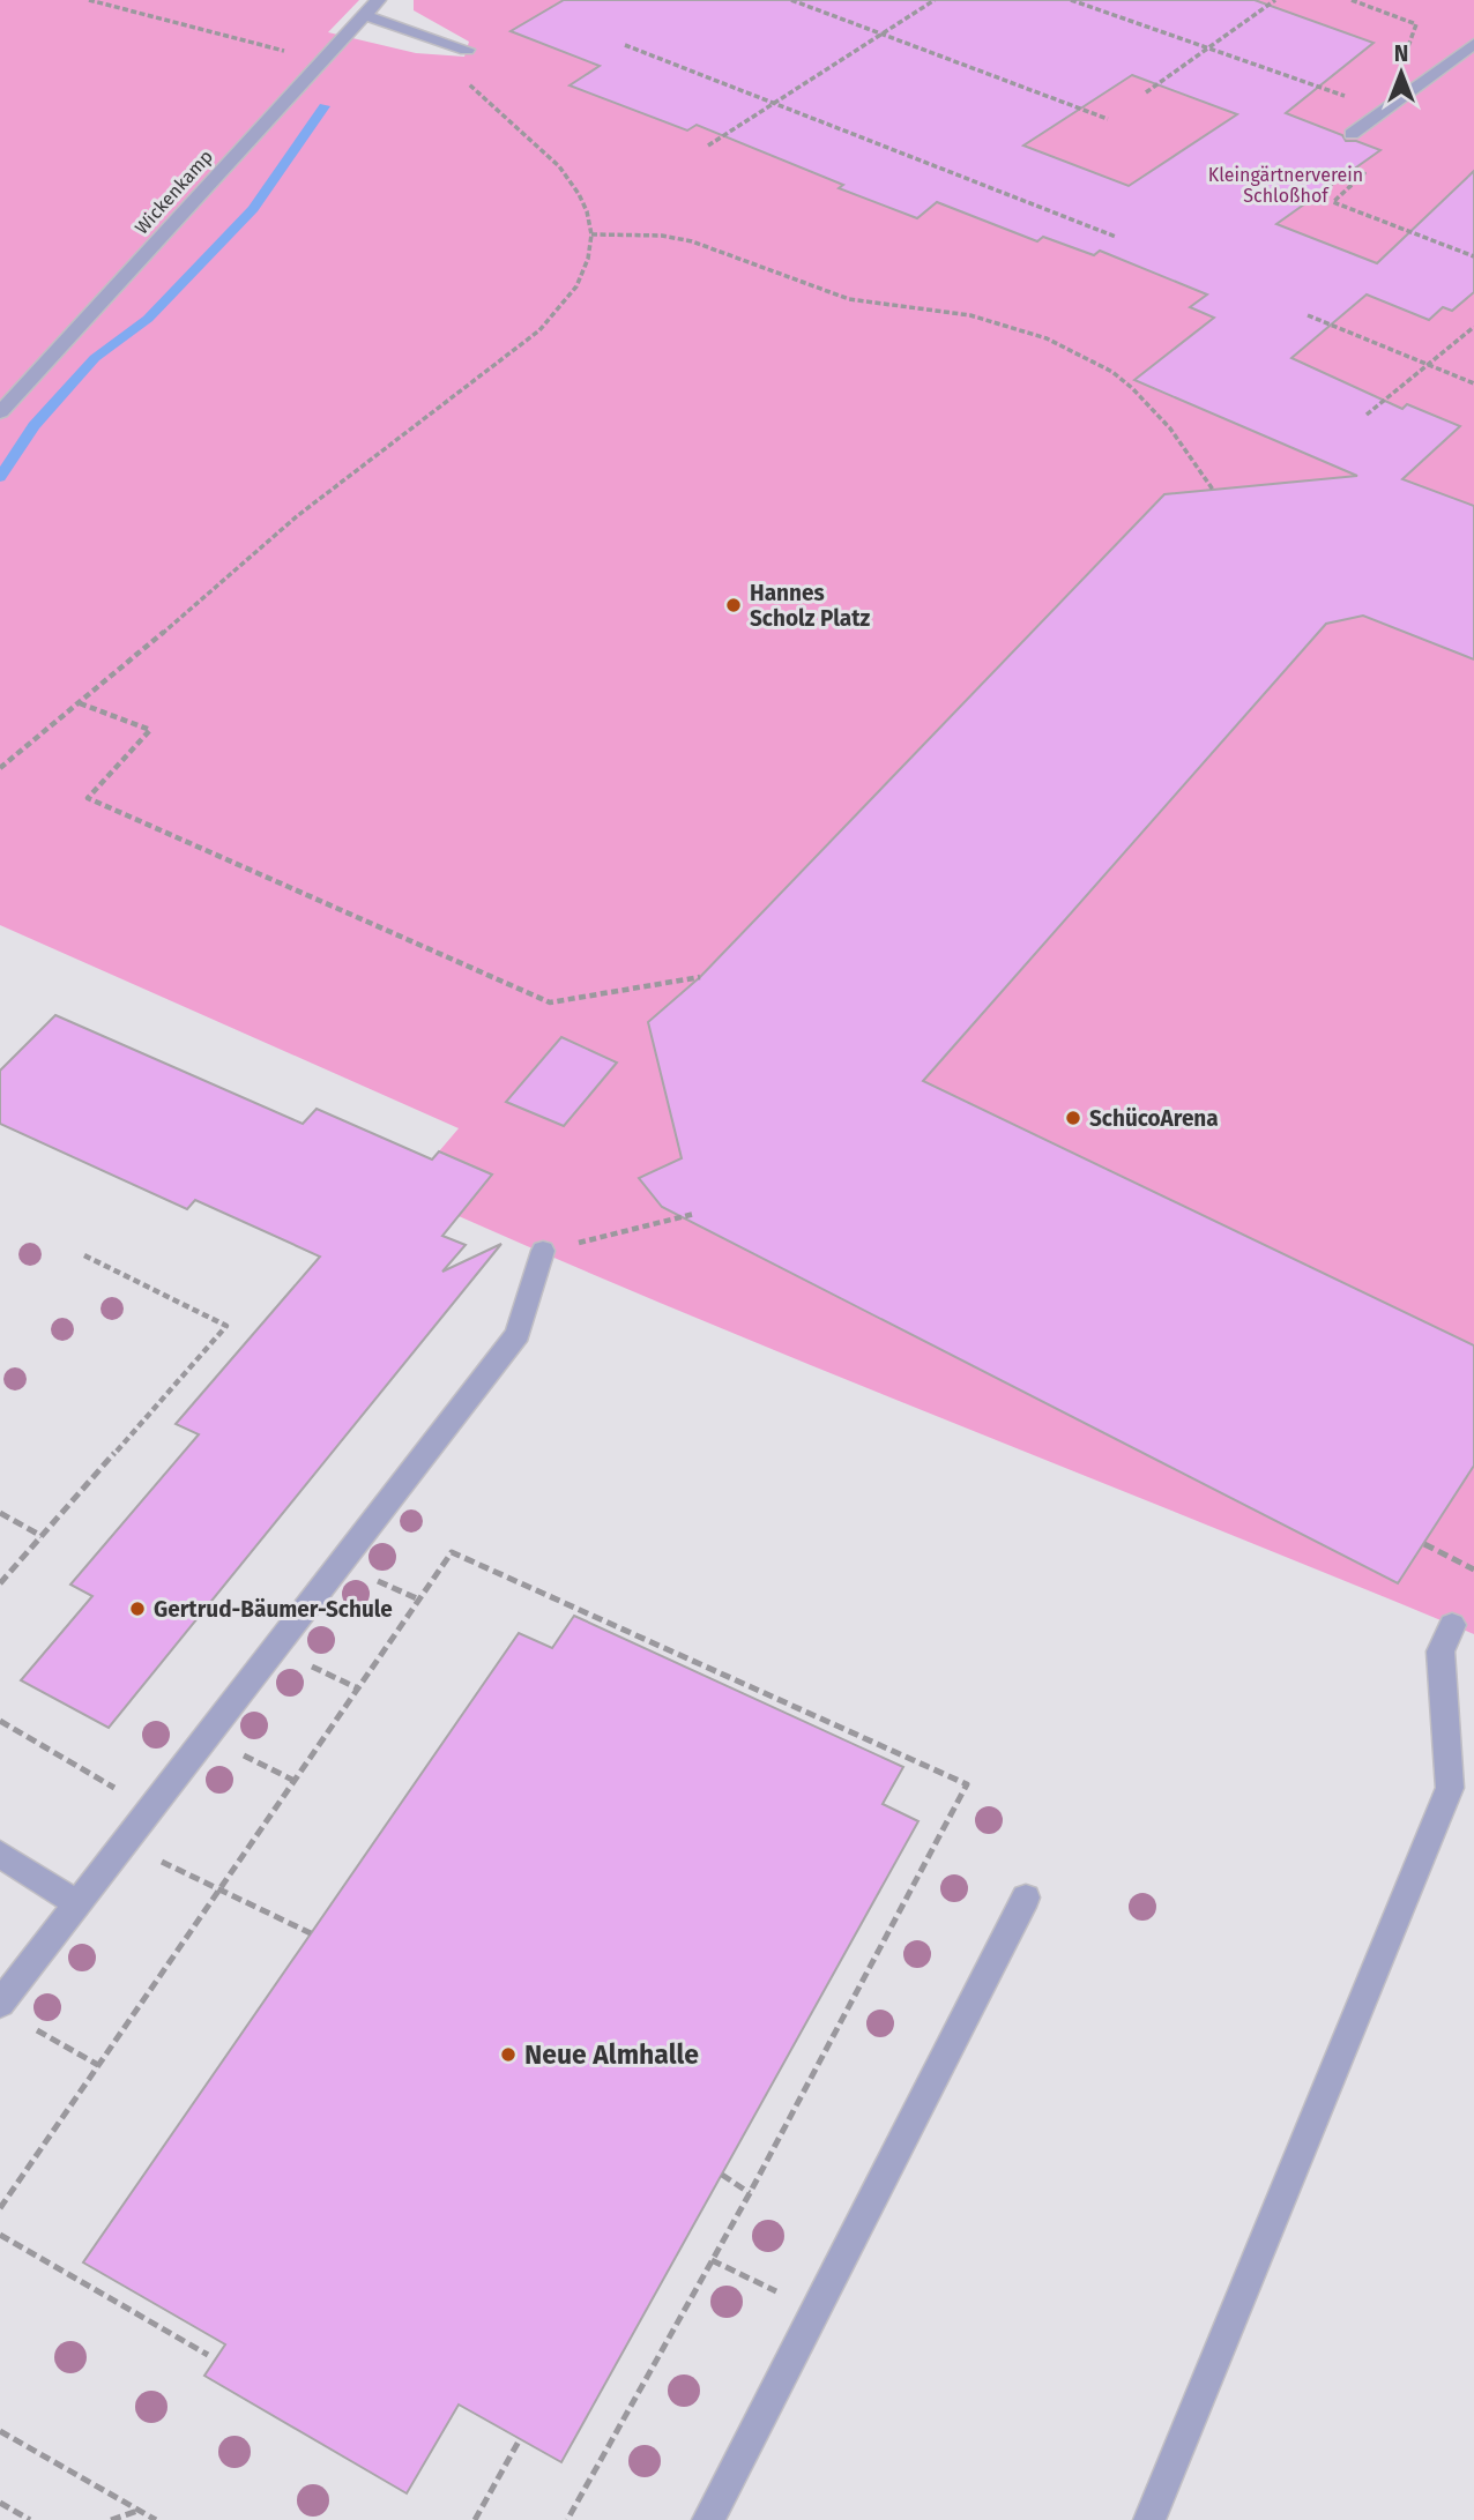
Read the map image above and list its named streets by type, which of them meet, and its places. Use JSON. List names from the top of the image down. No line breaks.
{"streets":{"lane":["Wickenkamp"]},"parks":["Kleingärtnerverein Schloßhof"],"places":["Hannes Scholz Platz","SchücoArena","Gertrud-Bäumer-Schule","Neue Almhalle"],"north":"top"}
